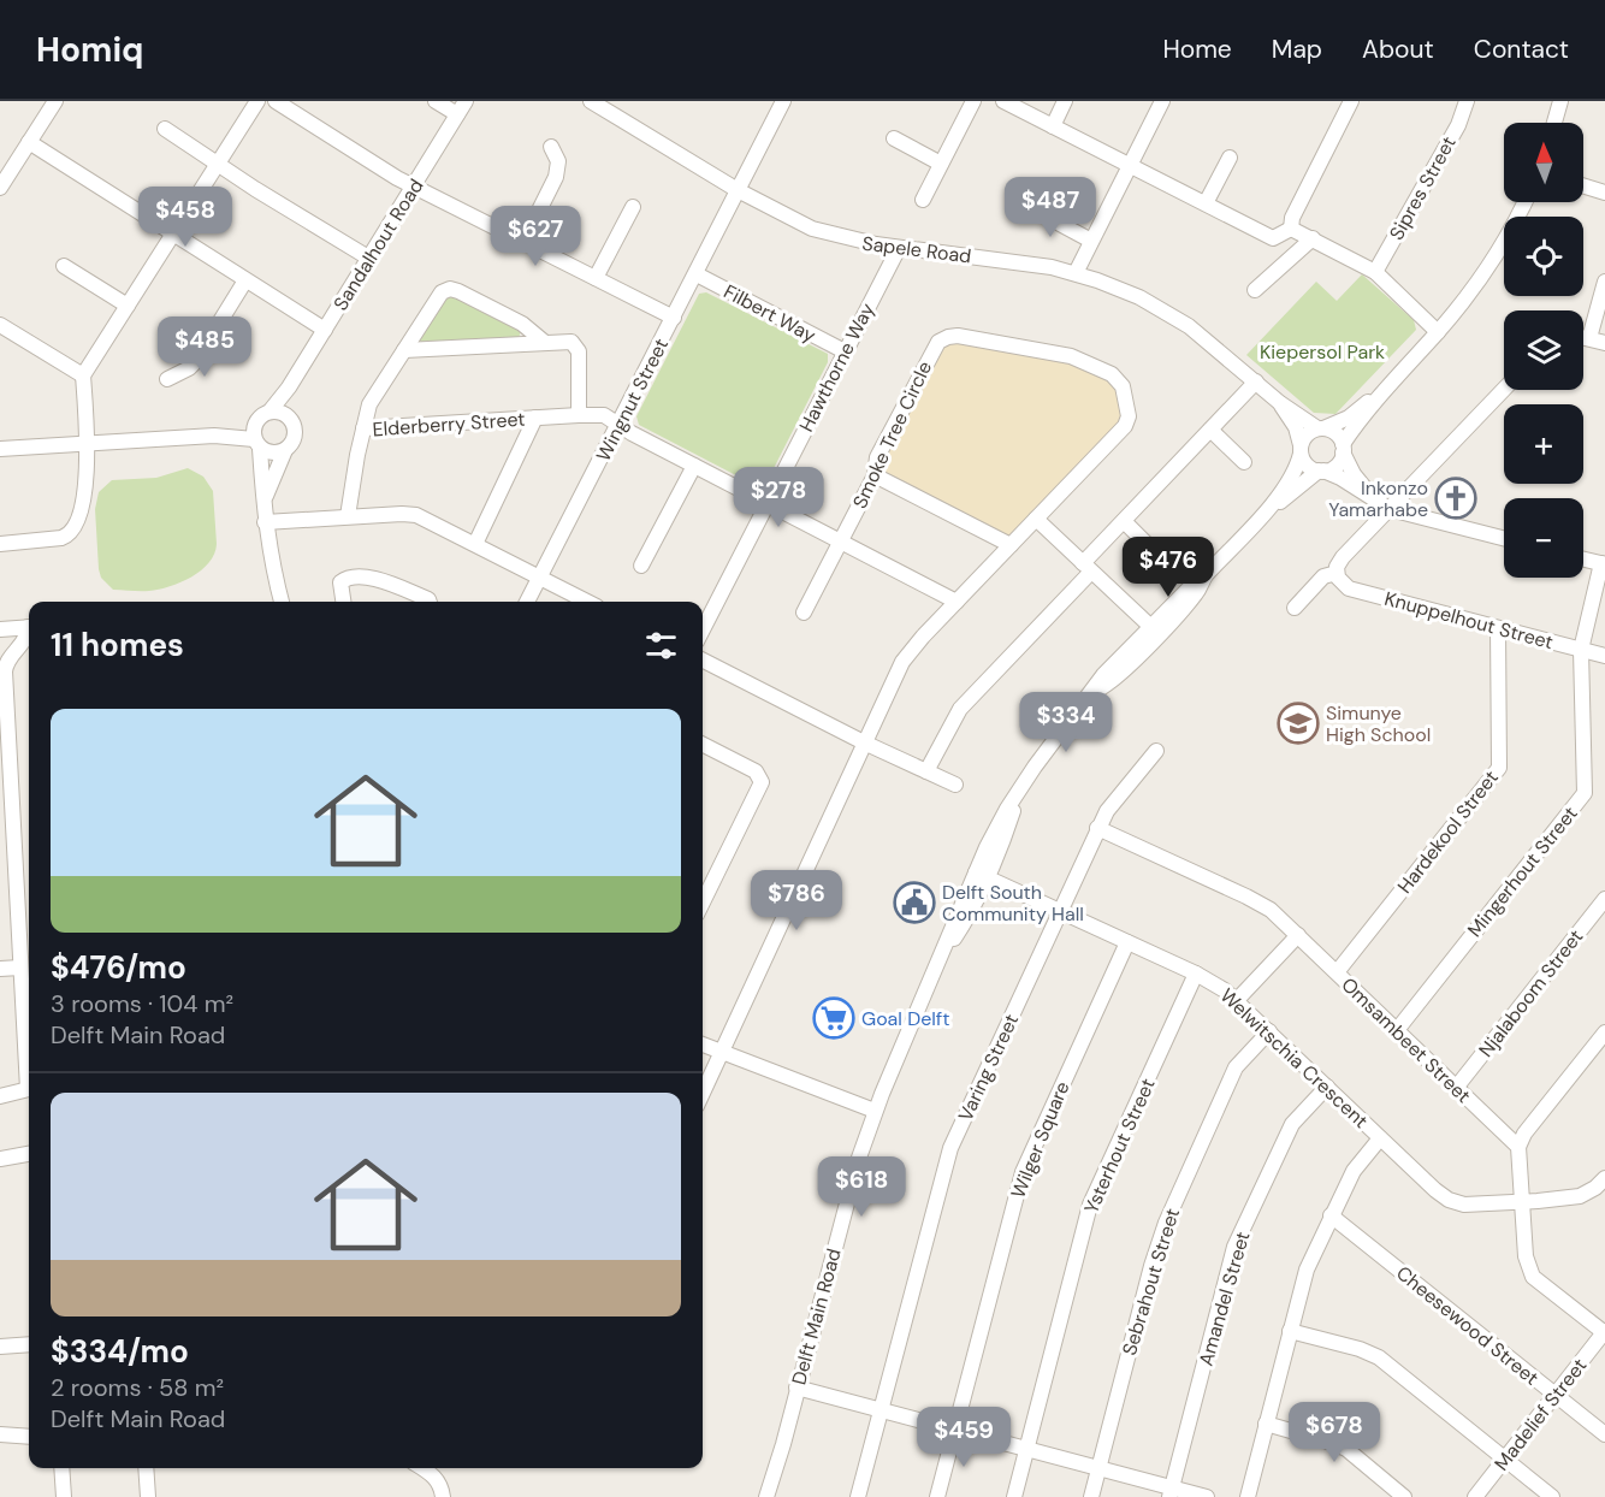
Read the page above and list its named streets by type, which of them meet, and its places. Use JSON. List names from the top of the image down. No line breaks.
{"streets":{"street":["Sipres Street","Sandalhout Road","Sapele Road","Filbert Way","Hawthorne Way","Wingnut Street","Elderberry Street","Smoke Tree Circle","Knuppelhout Street","Hardekool Street","Mingerhout Street","Njalaboom Street","Omsambeet Street","Welwitschia Crescent","Varing Street","Wilger Square","Ysterhout Street","Sebrahout Street","Amandel Street","Delft Main Road","Cheesewood Street","Madelief Street"]},"crossings":[["Sapele Road","Hawthorne Way"],["Sapele Road","Wingnut Street"],["Sapele Road","Delft Main Road"],["Filbert Way","Hawthorne Way"],["Filbert Way","Wingnut Street"],["Hawthorne Way","Elderberry Street"],["Wingnut Street","Elderberry Street"],["Elderberry Street","Smoke Tree Circle"],["Knuppelhout Street","Hardekool Street"],["Knuppelhout Street","Mingerhout Street"],["Hardekool Street","Omsambeet Street"],["Mingerhout Street","Omsambeet Street"],["Njalaboom Street","Omsambeet Street"],["Omsambeet Street","Varing Street"],["Welwitschia Crescent","Varing Street"],["Welwitschia Crescent","Wilger Square"],["Welwitschia Crescent","Ysterhout Street"],["Welwitschia Crescent","Sebrahout Street"],["Welwitschia Crescent","Amandel Street"],["Welwitschia Crescent","Delft Main Road"],["Cheesewood Street","Madelief Street"]],"parks":["Kiepersol Park"],"places":{"church":["Inkonzo Yamarhabe"],"school or university":["Simunye High School"],"public building":["Delft South Community Hall"],"supermarket":["Goal Delft"]},"north":"top","page":{"header":"Homiq","nav":["Home","Map","About","Contact"],"map_buttons":["+","−"],"price":["$487","$458","$627","$485","$278","$476","$334","$786","$618","$678","$459"],"heading":"11 homes","list":[{"name":"$476/mo","note":"3 rooms · 104 m² · Delft Main Road"},{"name":"$334/mo","note":"2 rooms · 58 m² · Delft Main Road"}]}}
